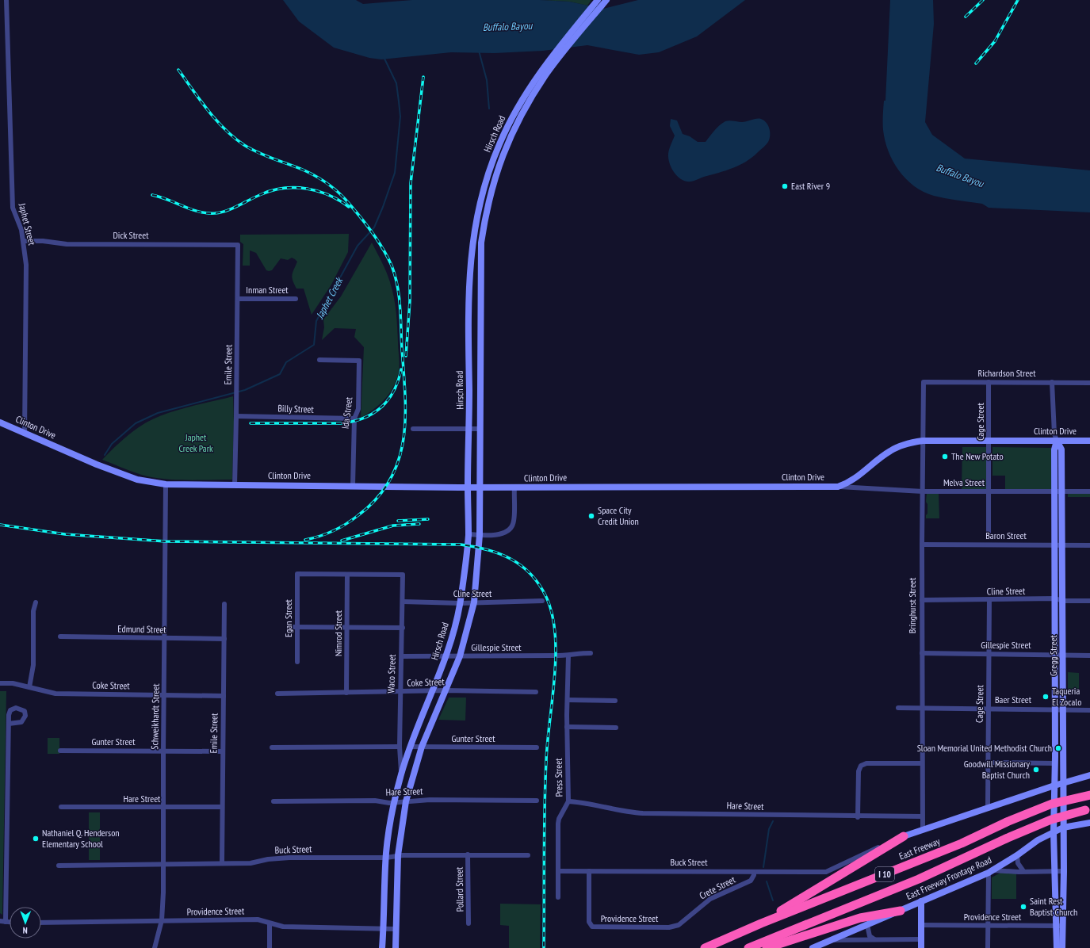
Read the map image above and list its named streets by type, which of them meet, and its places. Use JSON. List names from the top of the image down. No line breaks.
{"streets":{"highway":["East Freeway","I 10"],"main road":["Hirsch Road","Clinton Drive","Gregg Street","East Freeway Frontage Road"],"street":["Japhet Street","Dick Street","Inman Street","Emile Street","Richardson Street","Billy Street","Ida Street","Cage Street","Melva Street","Baron Street","Cline Street","Bringhurst Street","Egan Street","Edmund Street","Nimrod Street","Gillespie Street","Waco Street","Coke Street","Baer Street","Schweikhardt Street","Gunter Street","Press Street","Hare Street","Buck Street","Crete Street","Pollard Street","Providence Street"]},"crossings":[["Hirsch Road","Clinton Drive"],["Hirsch Road","Cline Street"],["Hirsch Road","Gillespie Street"],["Hirsch Road","Waco Street"],["Hirsch Road","Coke Street"],["Hirsch Road","Gunter Street"],["Hirsch Road","Hare Street"],["Japhet Street","Dick Street"],["Japhet Street","Clinton Drive"],["Dick Street","Emile Street"],["Inman Street","Emile Street"],["Emile Street","Billy Street"],["Emile Street","Clinton Drive"],["Emile Street","Edmund Street"],["Emile Street","Coke Street"],["Emile Street","Gunter Street"],["Emile Street","Hare Street"],["Emile Street","Buck Street"],["Richardson Street","Cage Street"],["Richardson Street","Bringhurst Street"],["Richardson Street","Gregg Street"],["Billy Street","Ida Street"],["Ida Street","Clinton Drive"],["Cage Street","Clinton Drive"],["Cage Street","Melva Street"],["Cage Street","Cline Street"],["Cage Street","Gillespie Street"],["Cage Street","Baer Street"],["Clinton Drive","Melva Street"],["Clinton Drive","Bringhurst Street"],["Clinton Drive","Gregg Street"],["Clinton Drive","Schweikhardt Street"],["Melva Street","Bringhurst Street"],["Melva Street","Gregg Street"],["Baron Street","Bringhurst Street"],["Baron Street","Gregg Street"],["Cline Street","Bringhurst Street"],["Cline Street","Gregg Street"],["Cline Street","Waco Street"],["Bringhurst Street","Gillespie Street"],["Bringhurst Street","Baer Street"],["Bringhurst Street","Hare Street"],["Egan Street","Nimrod Street"],["Egan Street","Waco Street"],["Edmund Street","Schweikhardt Street"],["Nimrod Street","Waco Street"],["Nimrod Street","Coke Street"],["Gillespie Street","Gregg Street"],["Gillespie Street","Waco Street"],["Gillespie Street","Press Street"],["Gregg Street","Baer Street"],["Gregg Street","East Freeway Frontage Road"],["Gregg Street","Providence Street"],["Waco Street","Coke Street"],["Coke Street","Schweikhardt Street"],["Schweikhardt Street","Gunter Street"],["Schweikhardt Street","Hare Street"],["Schweikhardt Street","Buck Street"],["Schweikhardt Street","Providence Street"],["Press Street","Hare Street"],["Press Street","Buck Street"],["Buck Street","Crete Street"],["Buck Street","Pollard Street"],["Buck Street","Providence Street"],["Crete Street","Providence Street"]],"water":["Buffalo Bayou","Japhet Creek"],"parks":["Japhet Creek Park"],"places":["East River 9","The New Potato","Space City Credit Union","Taqueria El Zocalo","Sloan Memorial United Methodist Church","Goodwill Missionary Baptist Church","Nathaniel Q. Henderson Elementary School","Saint Rest Baptist Church"],"north":"bottom"}
